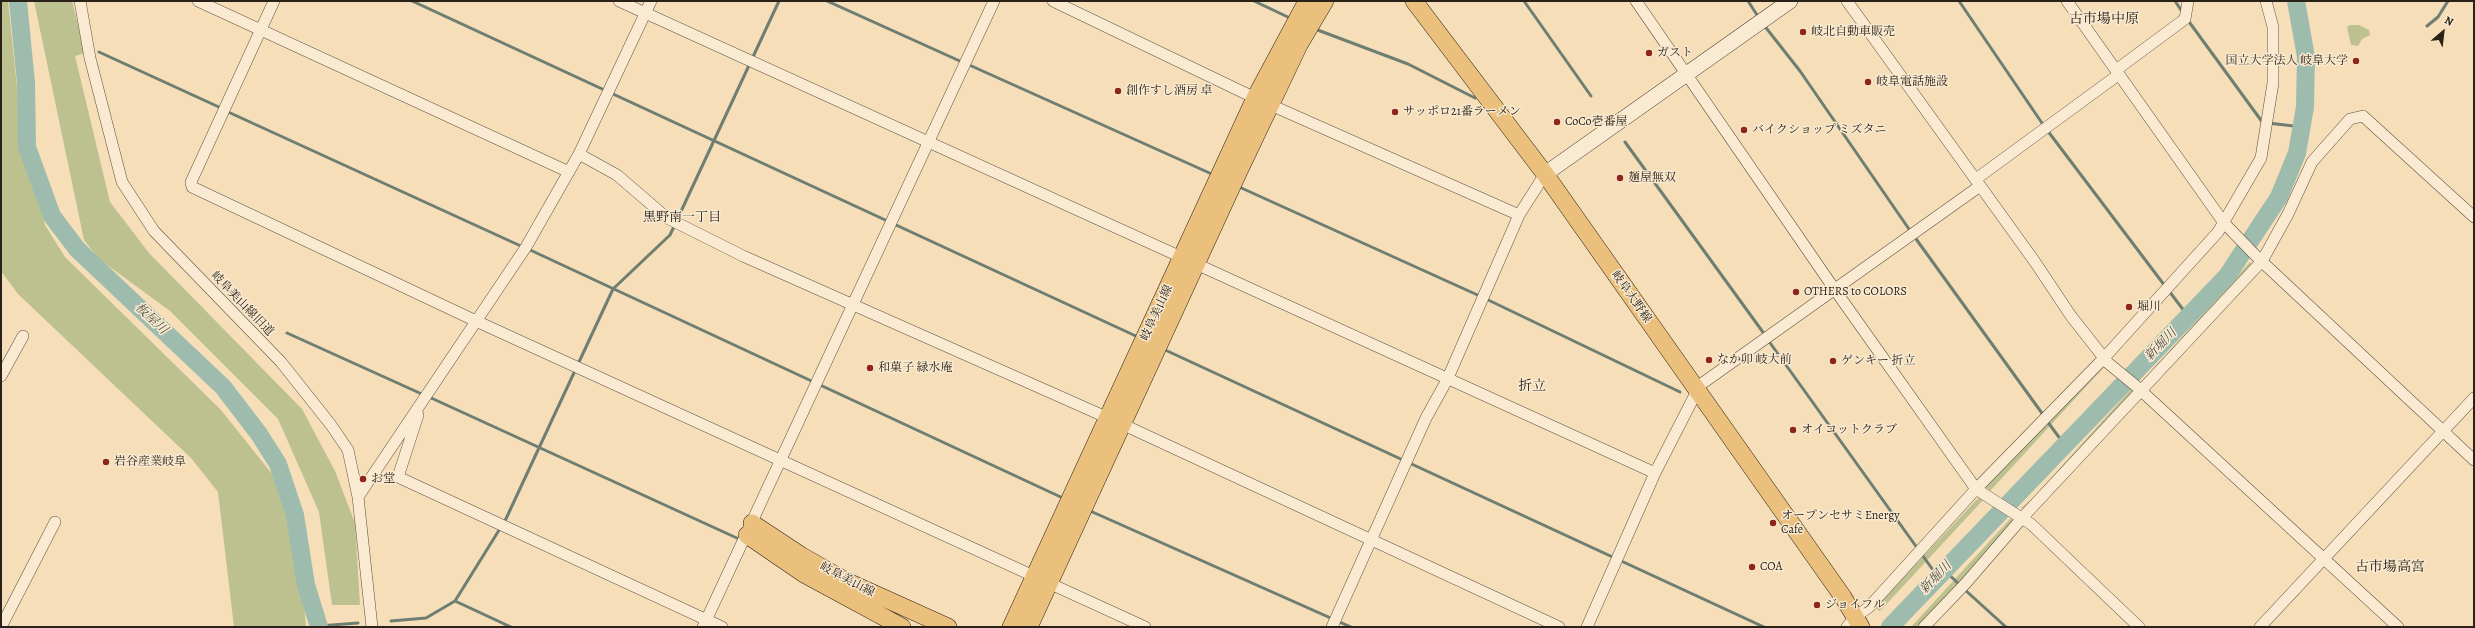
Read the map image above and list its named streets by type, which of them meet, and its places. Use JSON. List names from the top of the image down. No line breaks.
{"streets":{"main road":["岐阜大野線","岐阜美山線"],"street":["岐阜美山線旧道"]},"districts":["古市場中原","黒野南一丁目","折立","古市場高宮"],"water":["板屋川","新堀川"],"places":["岐北自動車販売","ガスト","国立大学法人 岐阜大学","岐阜電話施設","創作すし酒房 卓","サッポロ21番ラーメン","CoCo壱番屋","バイクショップ ミズタニ","麺屋無双","OTHERS to COLORS","堀川","なか卯 岐大前","ゲンキー 折立","和菓子 緑水庵","オイコットクラブ","岩谷産業岐阜","お堂","オープンセサミEnergy Cafe","COA","ジョイフル"],"north":"top right"}
